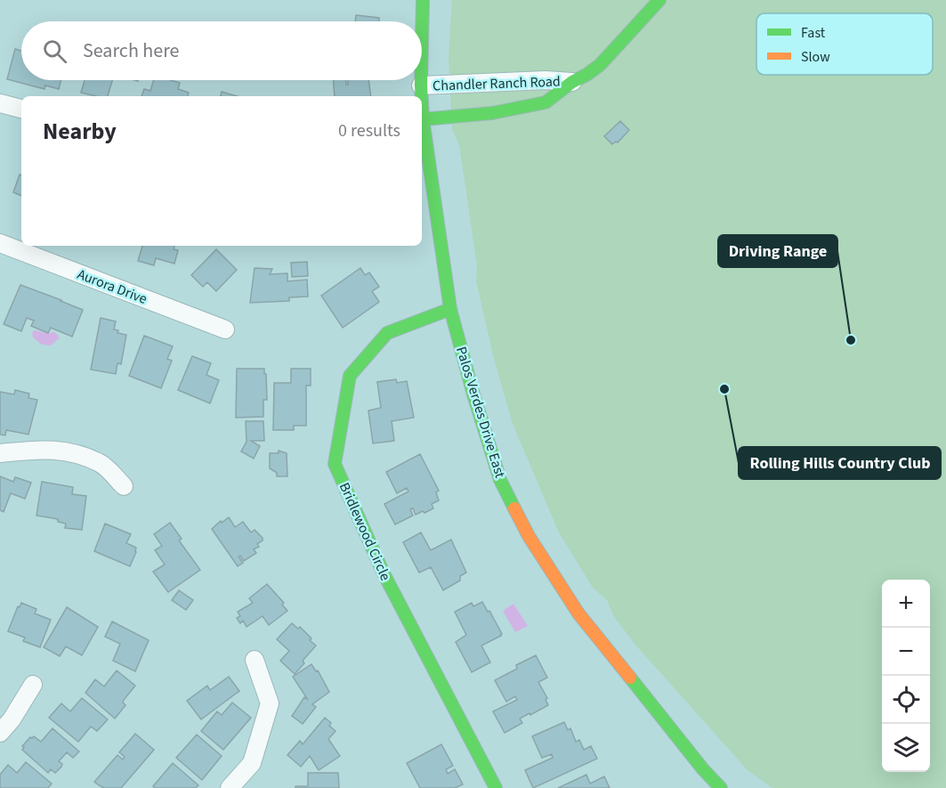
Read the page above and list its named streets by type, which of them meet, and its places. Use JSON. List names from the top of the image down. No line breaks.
{"streets":{"main road":["Chandler Ranch Road","Palos Verdes Drive East","Bridlewood Circle"],"street":["Aurora Drive"]},"crossings":[["Chandler Ranch Road","Palos Verdes Drive East"],["Palos Verdes Drive East","Bridlewood Circle"]],"places":["Driving Range","Rolling Hills Country Club"],"legend":["Fast","Slow"],"page":{"search":"Search here","heading":["Nearby","0 results"],"map_buttons":["+","−"]}}
